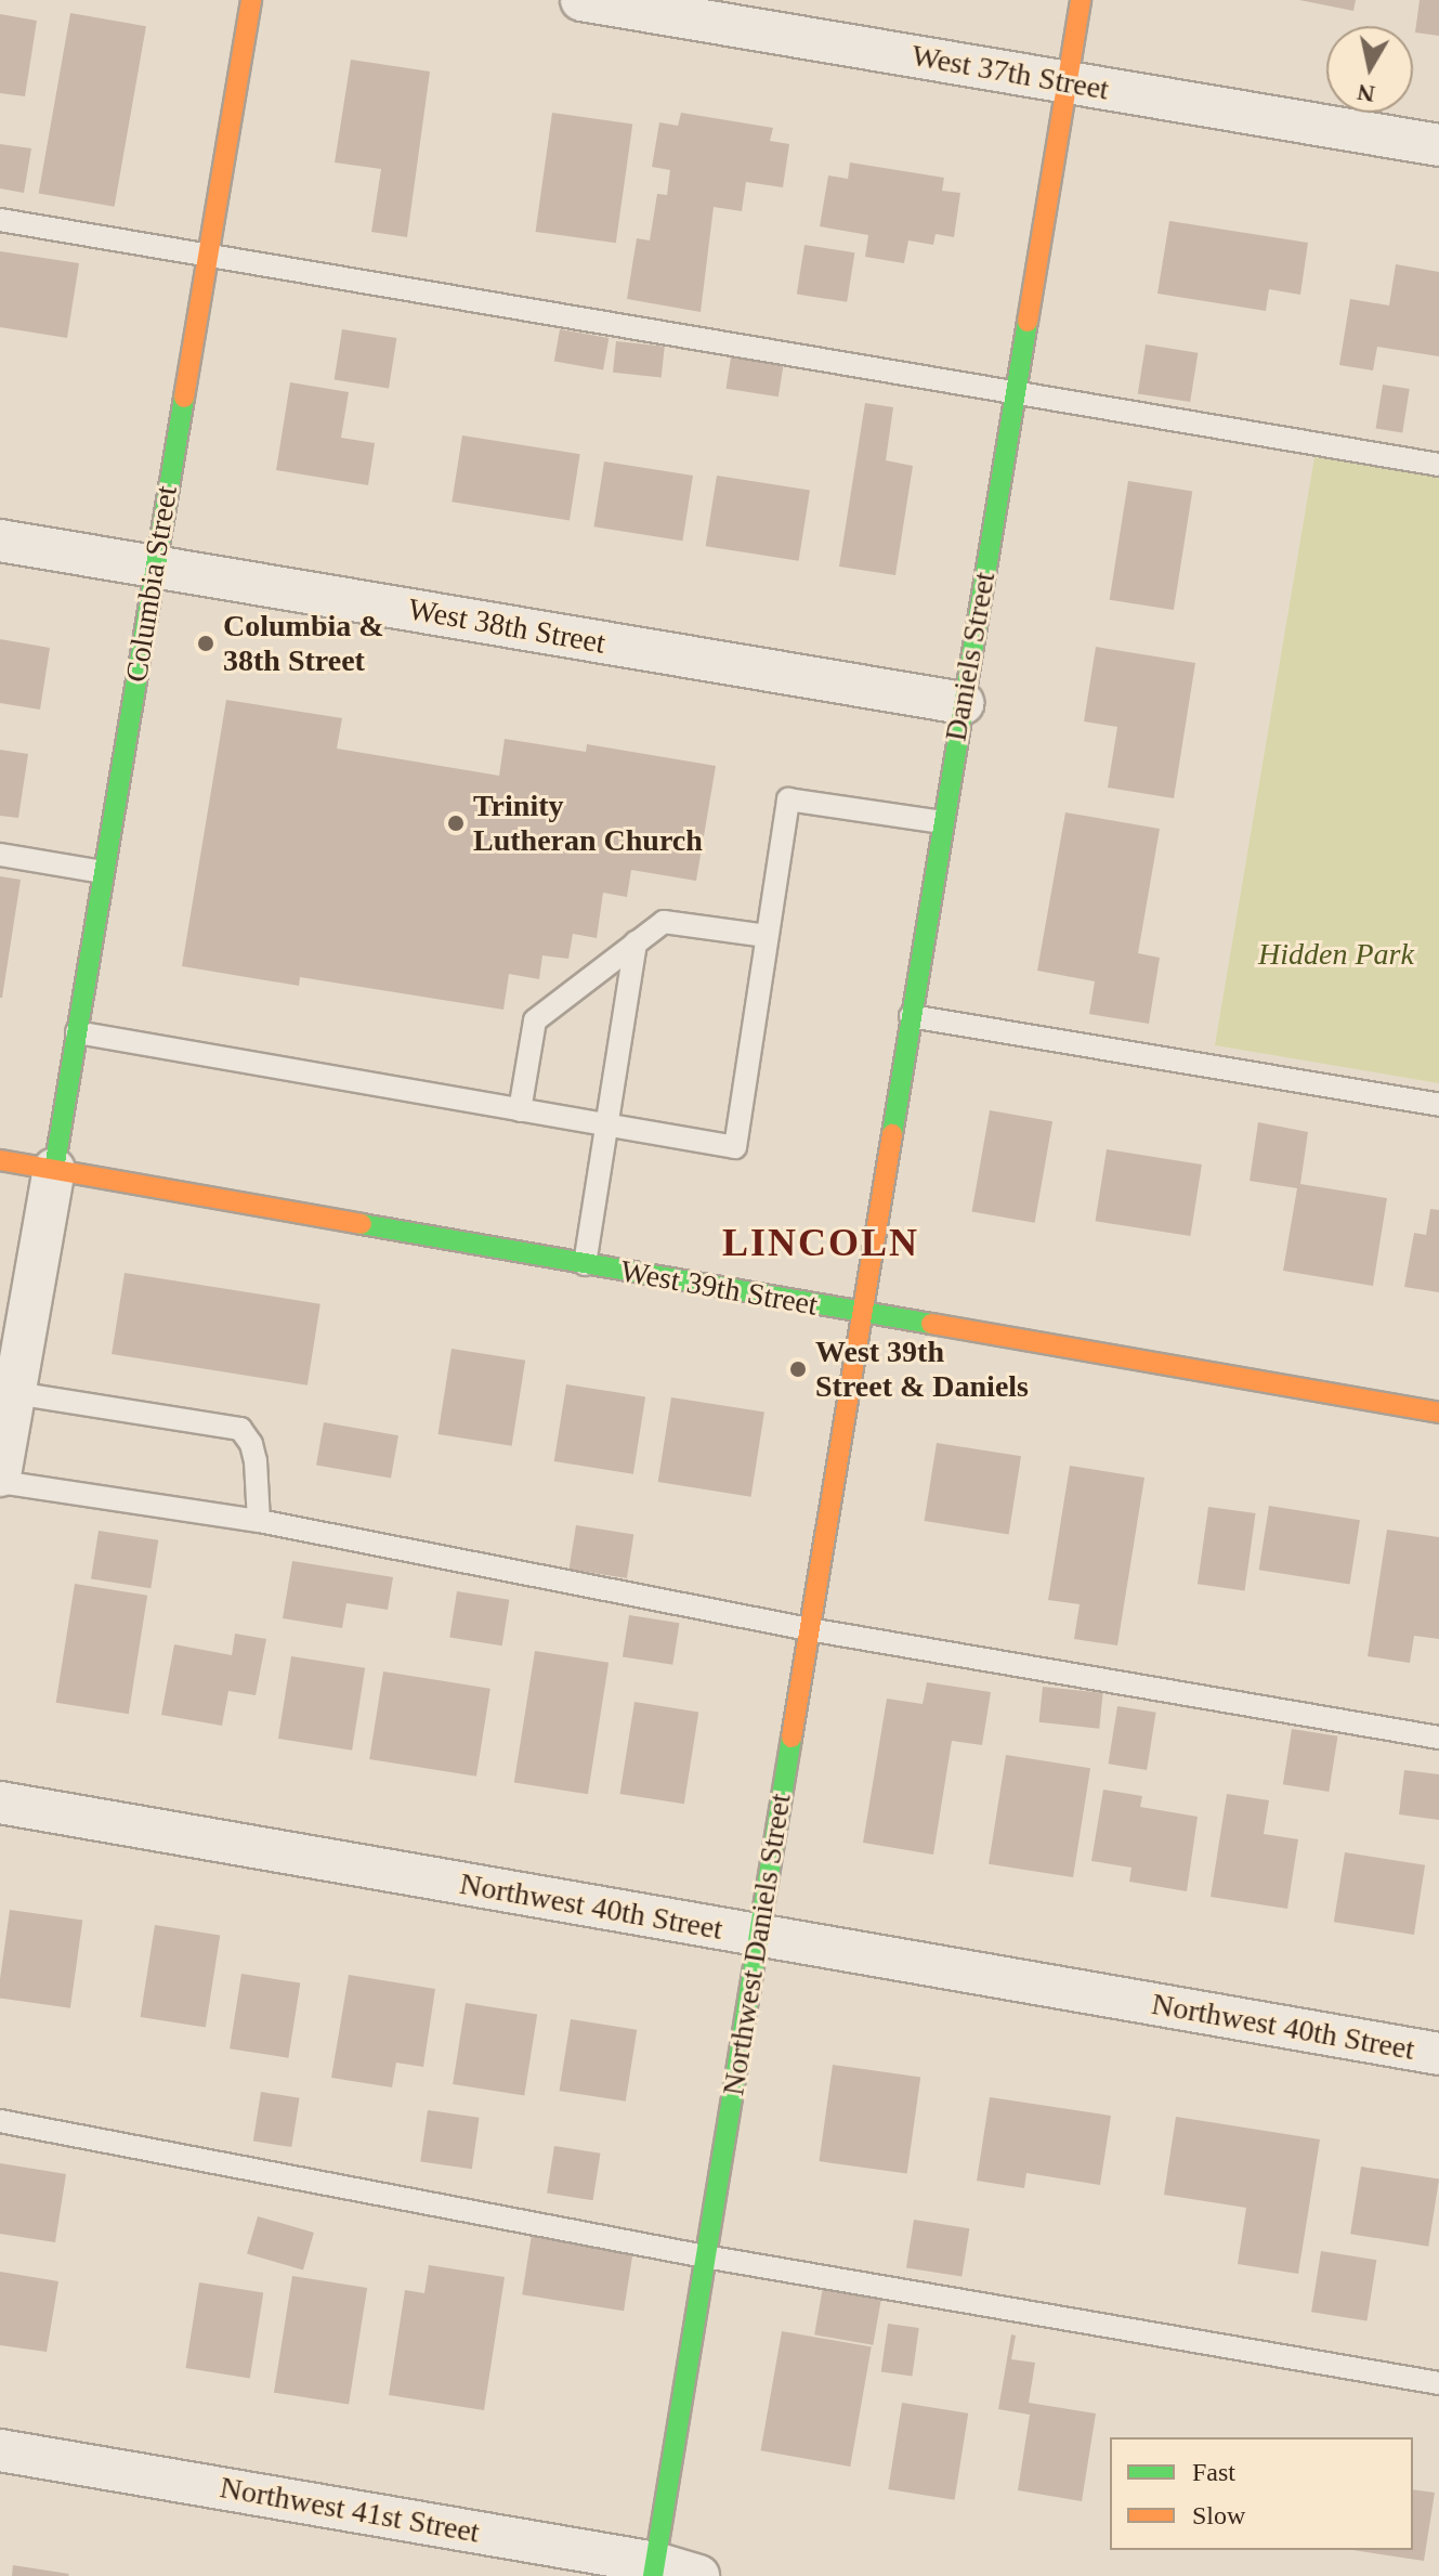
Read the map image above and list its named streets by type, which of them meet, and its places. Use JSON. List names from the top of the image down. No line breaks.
{"streets":{"street":["West 37th Street","Columbia Street","West 38th Street","Daniels Street","West 39th Street","Northwest 40th Street","Northwest Daniels Street","Northwest 41st Street"]},"crossings":[["West 37th Street","Daniels Street"],["Columbia Street","West 38th Street"],["Columbia Street","West 39th Street"],["West 38th Street","Daniels Street"],["Daniels Street","West 39th Street"],["Daniels Street","Northwest Daniels Street"],["West 39th Street","Northwest Daniels Street"],["Northwest 40th Street","Northwest Daniels Street"],["Northwest Daniels Street","Northwest 41st Street"]],"districts":["LINCOLN"],"parks":["Hidden Park"],"places":["Columbia & 38th Street","Trinity Lutheran Church","West 39th Street & Daniels"],"legend":["Fast","Slow"],"north":"bottom"}
